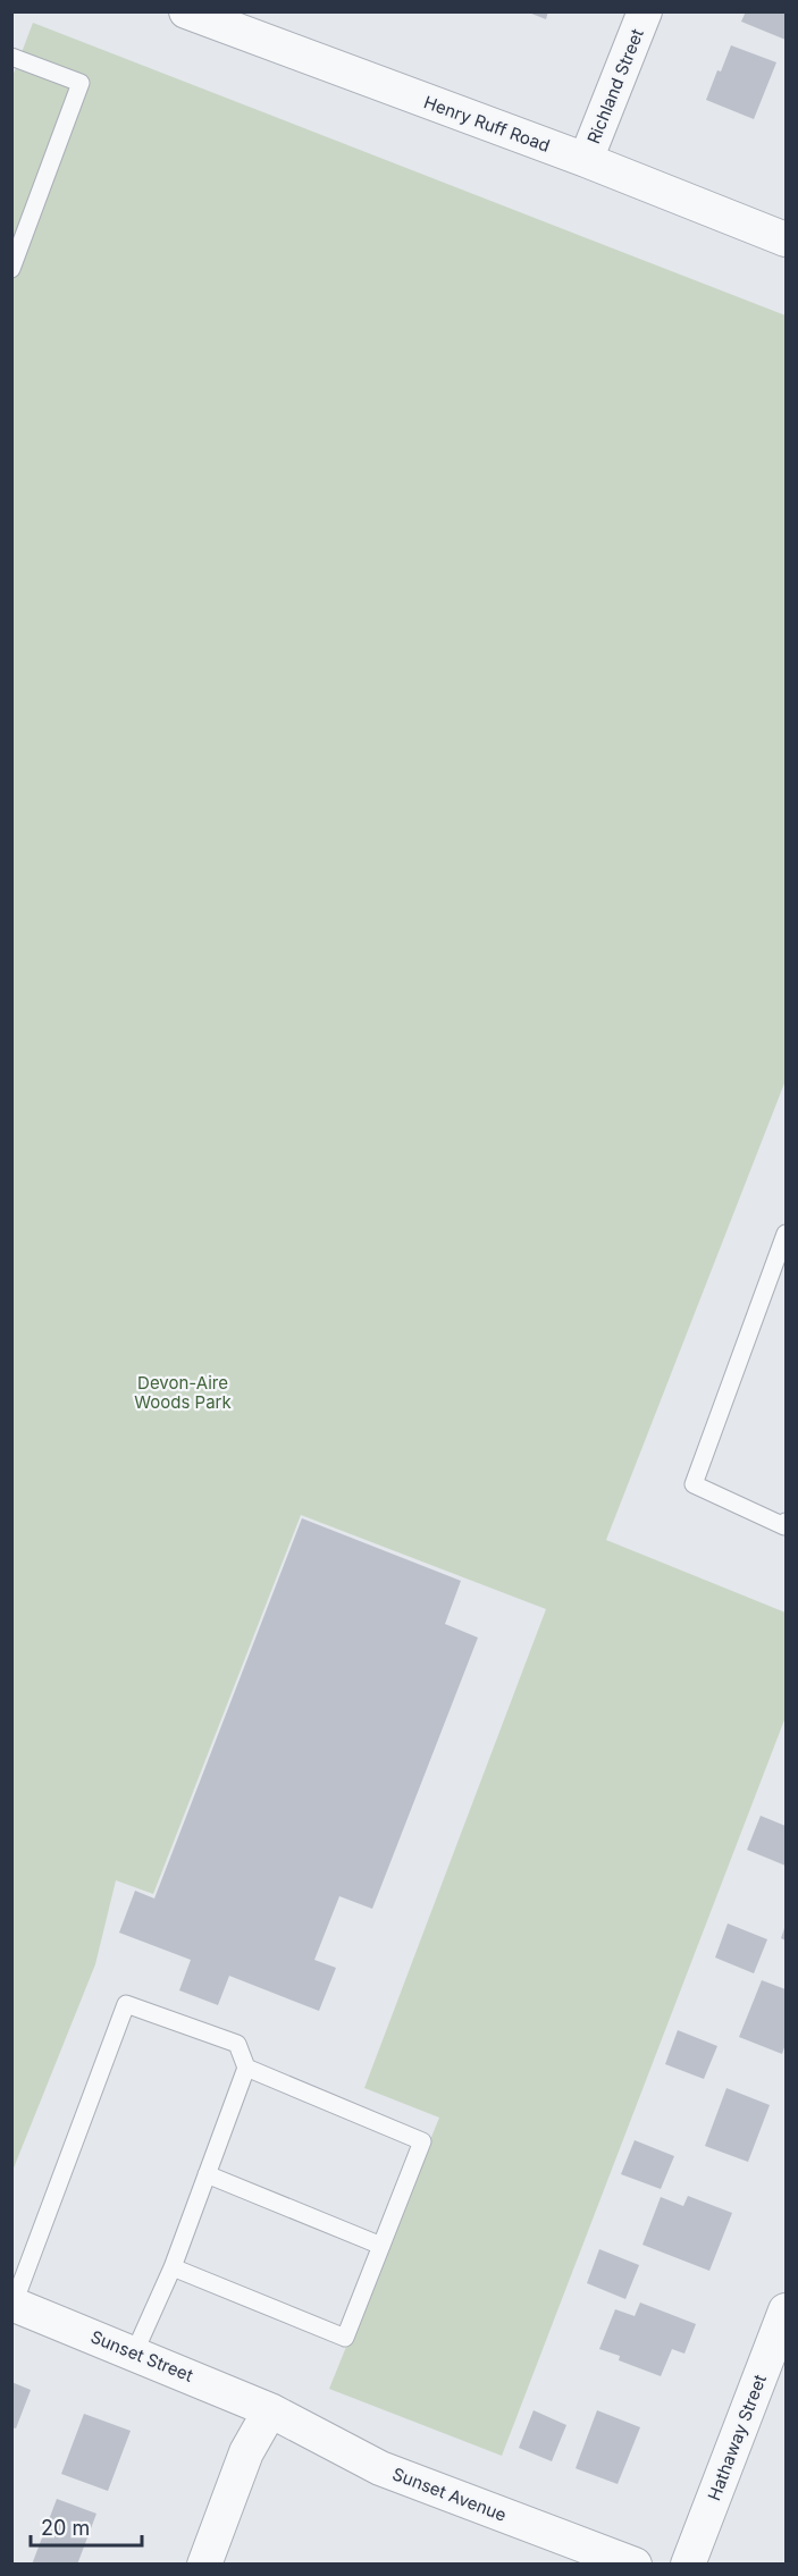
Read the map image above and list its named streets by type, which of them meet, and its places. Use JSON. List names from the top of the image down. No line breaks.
{"streets":{"street":["Richland Street","Henry Ruff Road","Sunset Street","Hathaway Street","Sunset Avenue"]},"crossings":[["Richland Street","Henry Ruff Road"],["Sunset Street","Sunset Avenue"]],"parks":["Devon-Aire Woods Park"],"scale_bar":"20 m"}
